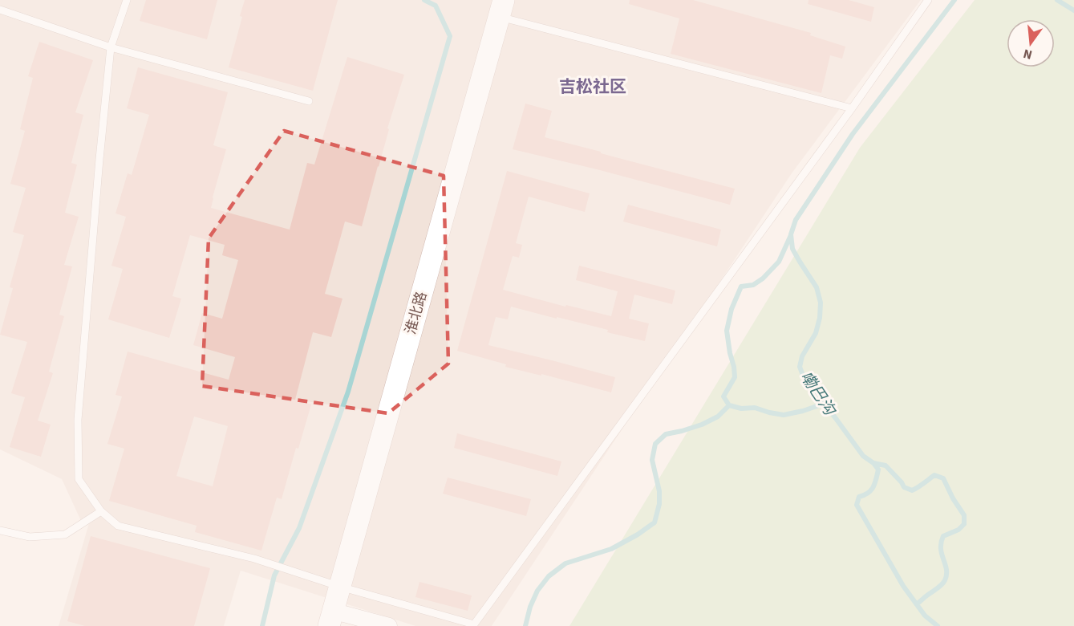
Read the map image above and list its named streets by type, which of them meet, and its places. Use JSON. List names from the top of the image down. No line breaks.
{"streets":{"street":["淮北路"]},"districts":["吉松社区"],"water":["嘞巴沟"],"north":"bottom"}
